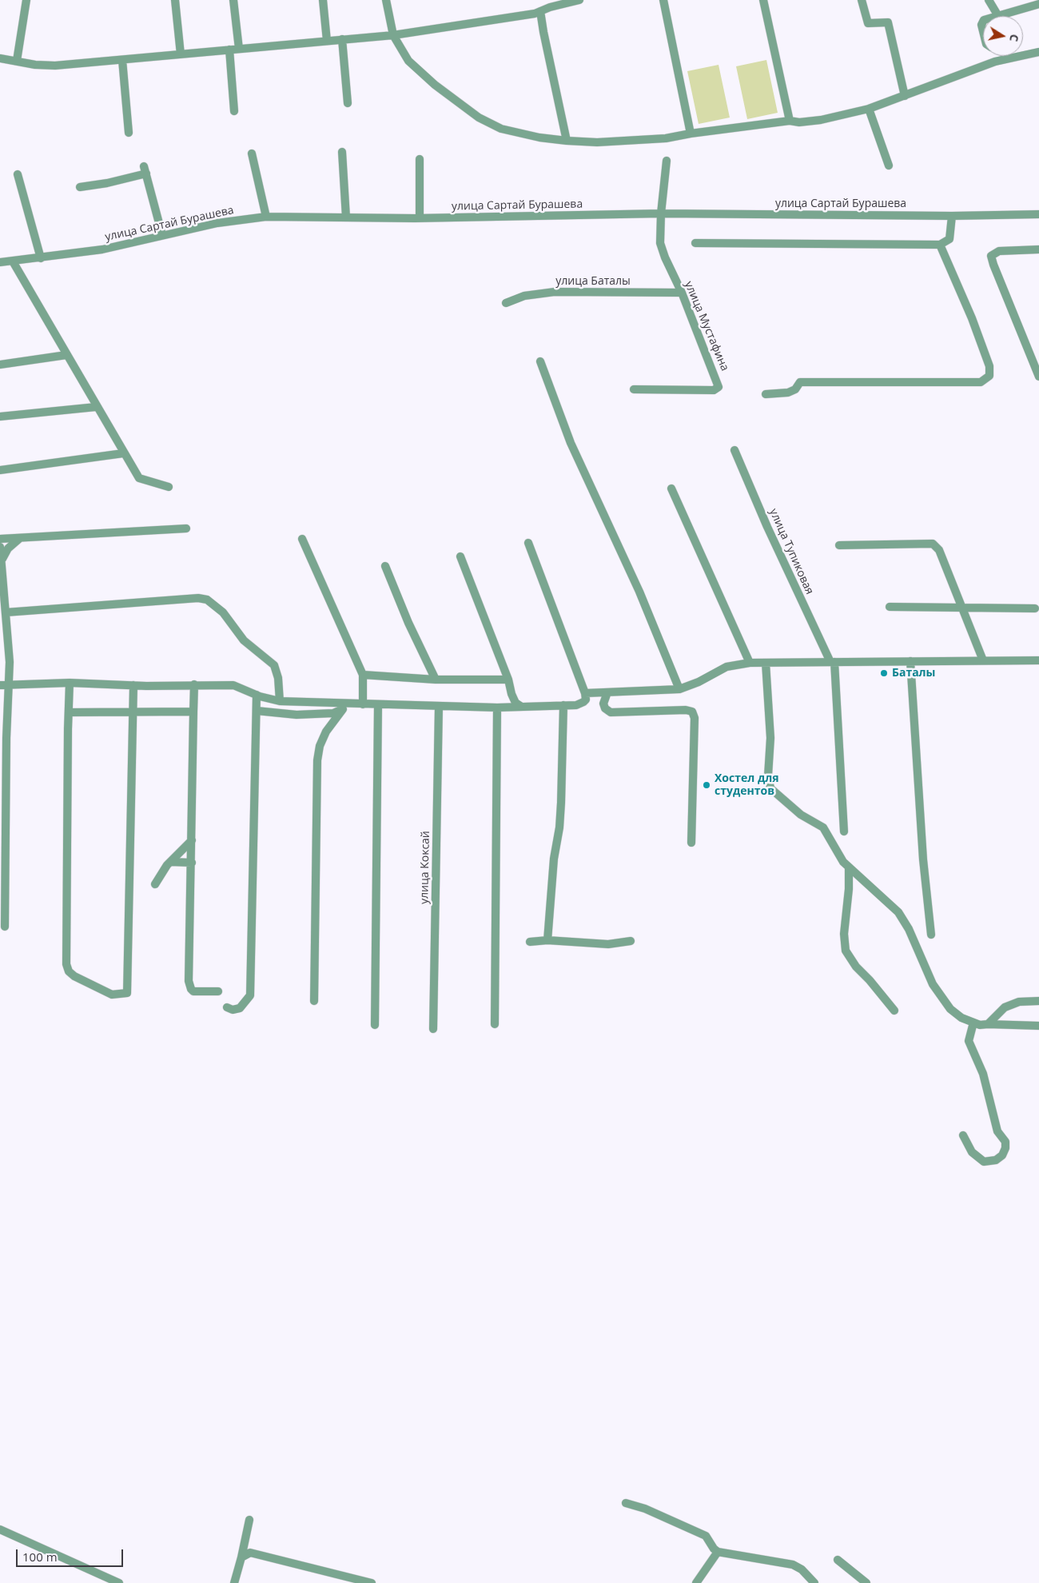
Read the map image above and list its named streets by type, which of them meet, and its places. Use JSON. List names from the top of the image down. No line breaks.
{"streets":{"street":["улица Сартай Бурашева","улица Баталы","улица Мустафина","улица Тупиковая","улица Коксай"]},"crossings":[["улица Сартай Бурашева","улица Мустафина"],["улица Баталы","улица Мустафина"]],"places":["Баталы","Хостел для студентов"],"scale_bar":"100 m","north":"right"}
